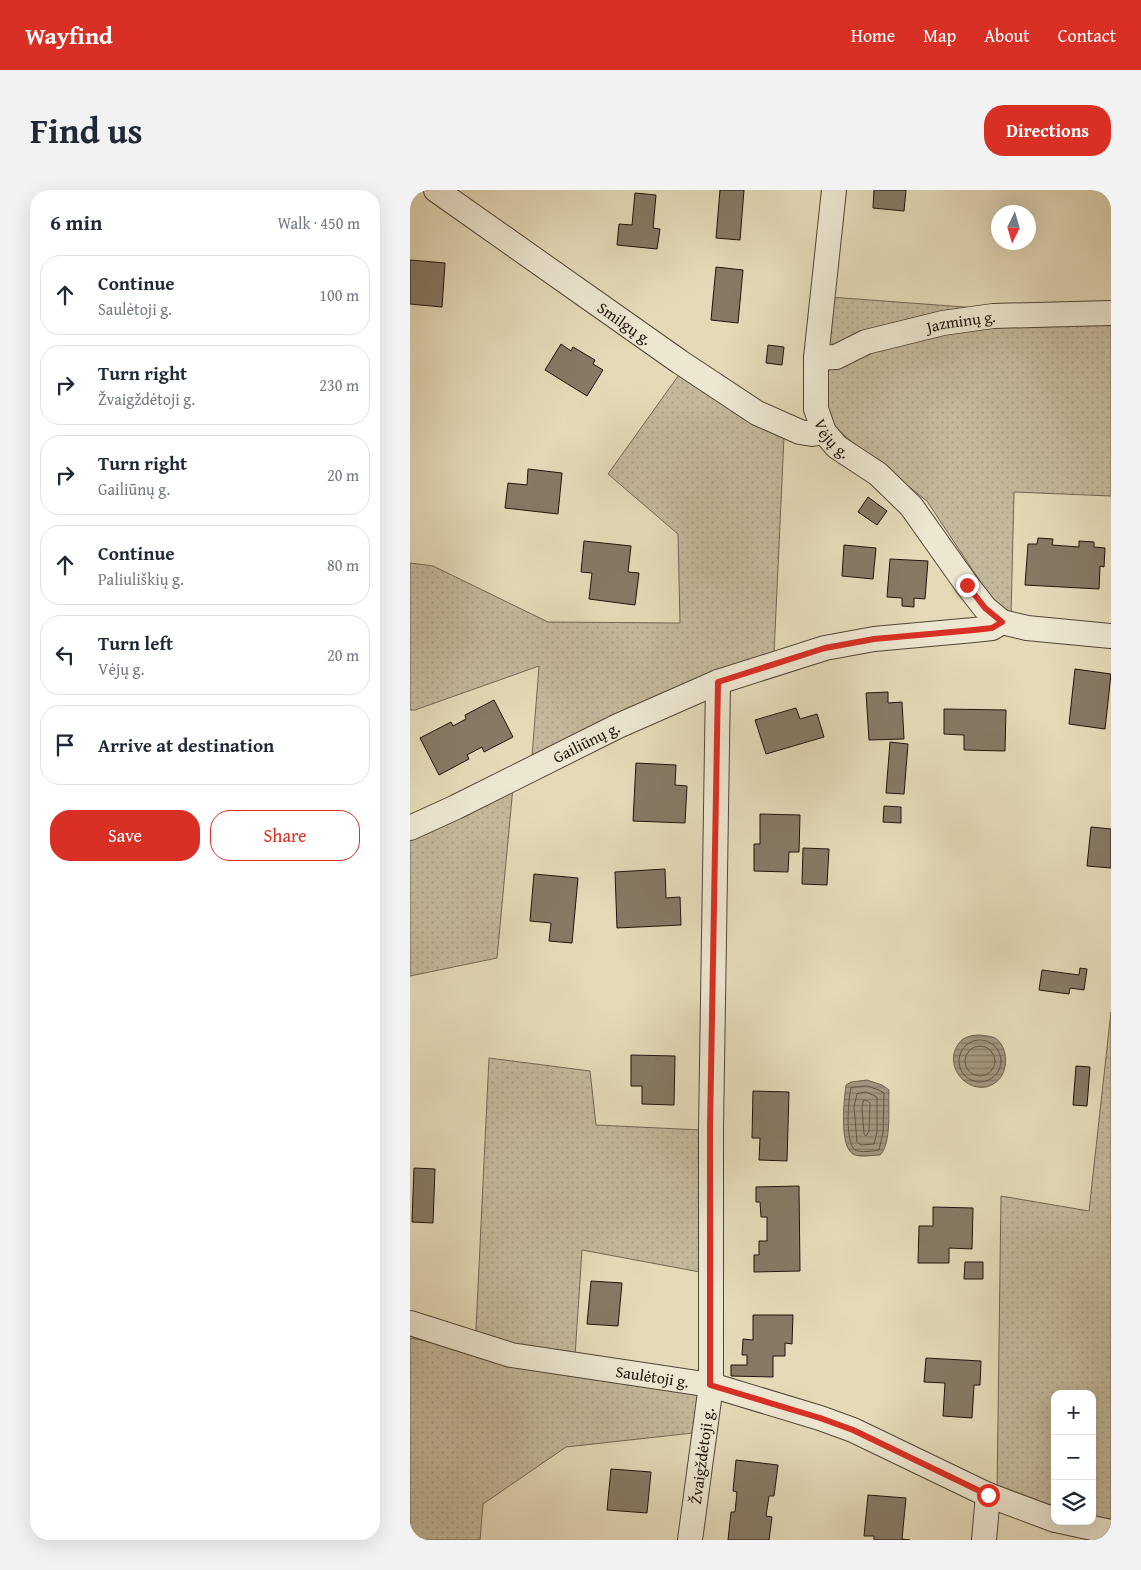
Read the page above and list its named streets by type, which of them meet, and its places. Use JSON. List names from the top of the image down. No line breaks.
{"streets":{"street":["Jazminų g.","Smilgų g.","Vėjų g.","Gailiūnų g.","Saulėtoji g.","Žvaigždėtoji g."]},"crossings":[["Jazminų g.","Vėjų g."],["Smilgų g.","Vėjų g."],["Vėjų g.","Gailiūnų g."],["Gailiūnų g.","Žvaigždėtoji g."],["Saulėtoji g.","Žvaigždėtoji g."]],"north":"bottom","page":{"header":"Wayfind","nav":["Home","Map","About","Contact"],"title":"Find us","buttons":["Directions",["Save","Share"]],"heading":["6 min","Walk · 450 m"],"list":[["Continue","Saulėtoji g.","100 m"],["Turn right","Žvaigždėtoji g.","230 m"],["Turn right","Gailiūnų g.","20 m"],["Continue","Paliuliškių g.","80 m"],["Turn left","Vėjų g.","20 m"],"Arrive at destination"],"map_buttons":["+","−"]}}
